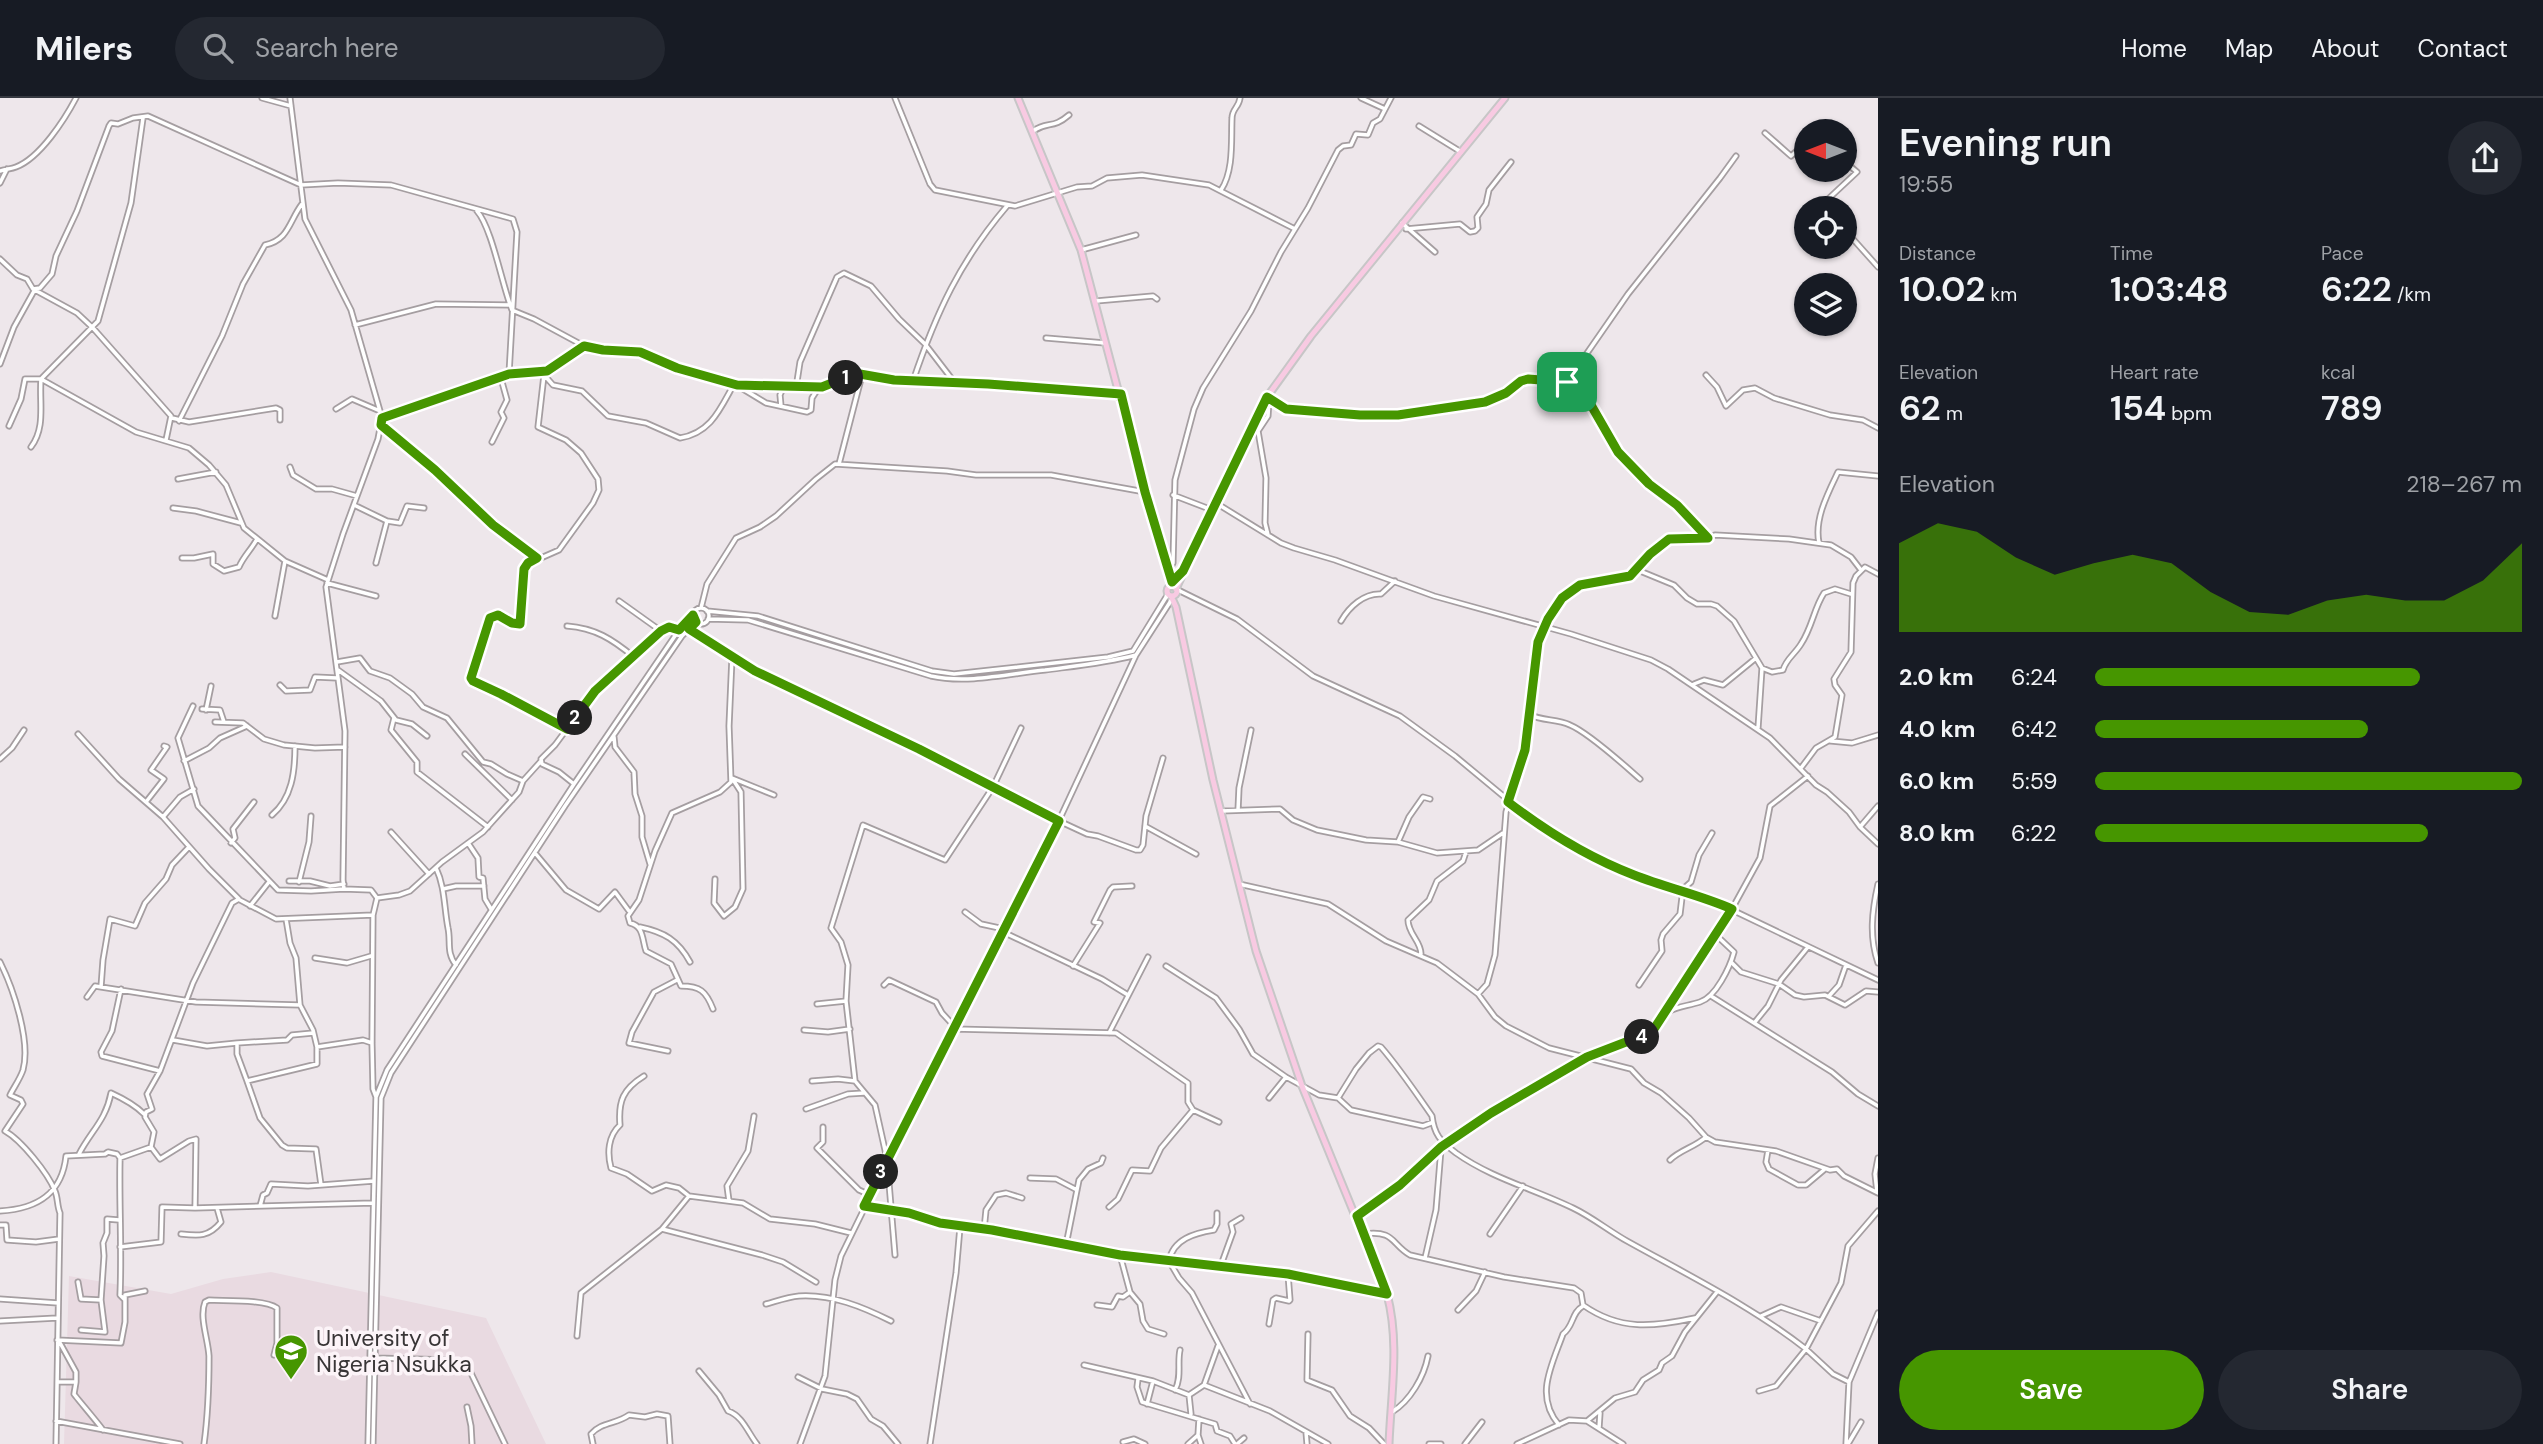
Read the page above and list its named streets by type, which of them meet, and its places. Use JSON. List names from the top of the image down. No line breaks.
{"places":{"school or university":["University of Nigeria Nsukka"]},"north":"left","page":{"header":"Milers","search":"Search here","nav":["Home","Map","About","Contact"],"heading":["Evening run","19:55"],"stats":[["Distance","10.02 km"],["Time","1:03:48"],["Pace","6:22 /km"],["Elevation","62 m"],["Heart rate","154 bpm"],["kcal","789"]],"pins":["1","2","4","3"],"chart":["Elevation","218–267 m"],"list":[{"name":"2.0 km","note":"6:24"},{"name":"4.0 km","note":"6:42"},{"name":"6.0 km","note":"5:59"},{"name":"8.0 km","note":"6:22"}],"buttons":["Save","Share"]}}
